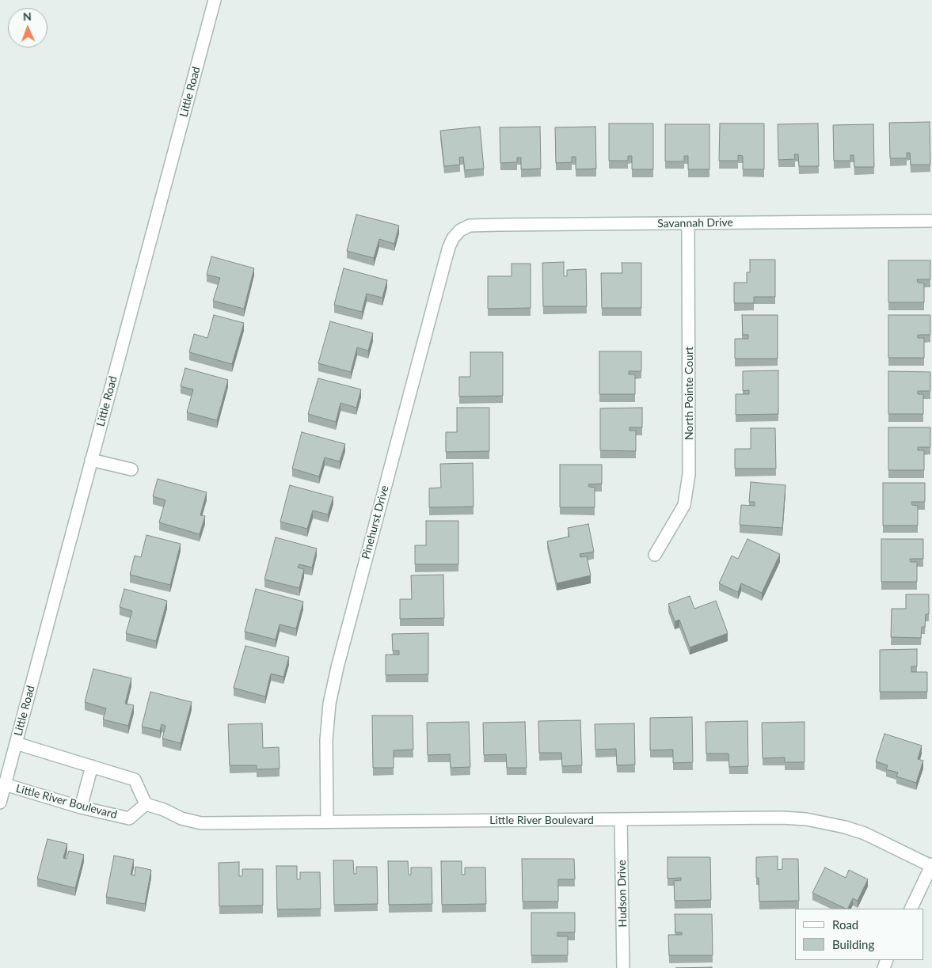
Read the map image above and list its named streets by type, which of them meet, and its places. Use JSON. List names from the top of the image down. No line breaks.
{"streets":{"street":["Little Road","Savannah Drive","North Pointe Court","Pinehurst Drive","Little River Boulevard","Hudson Drive"]},"crossings":[["Little Road","Little River Boulevard"],["Savannah Drive","North Pointe Court"],["Savannah Drive","Pinehurst Drive"],["Pinehurst Drive","Little River Boulevard"],["Little River Boulevard","Hudson Drive"]],"legend":["Road","Building"],"north":"top"}
